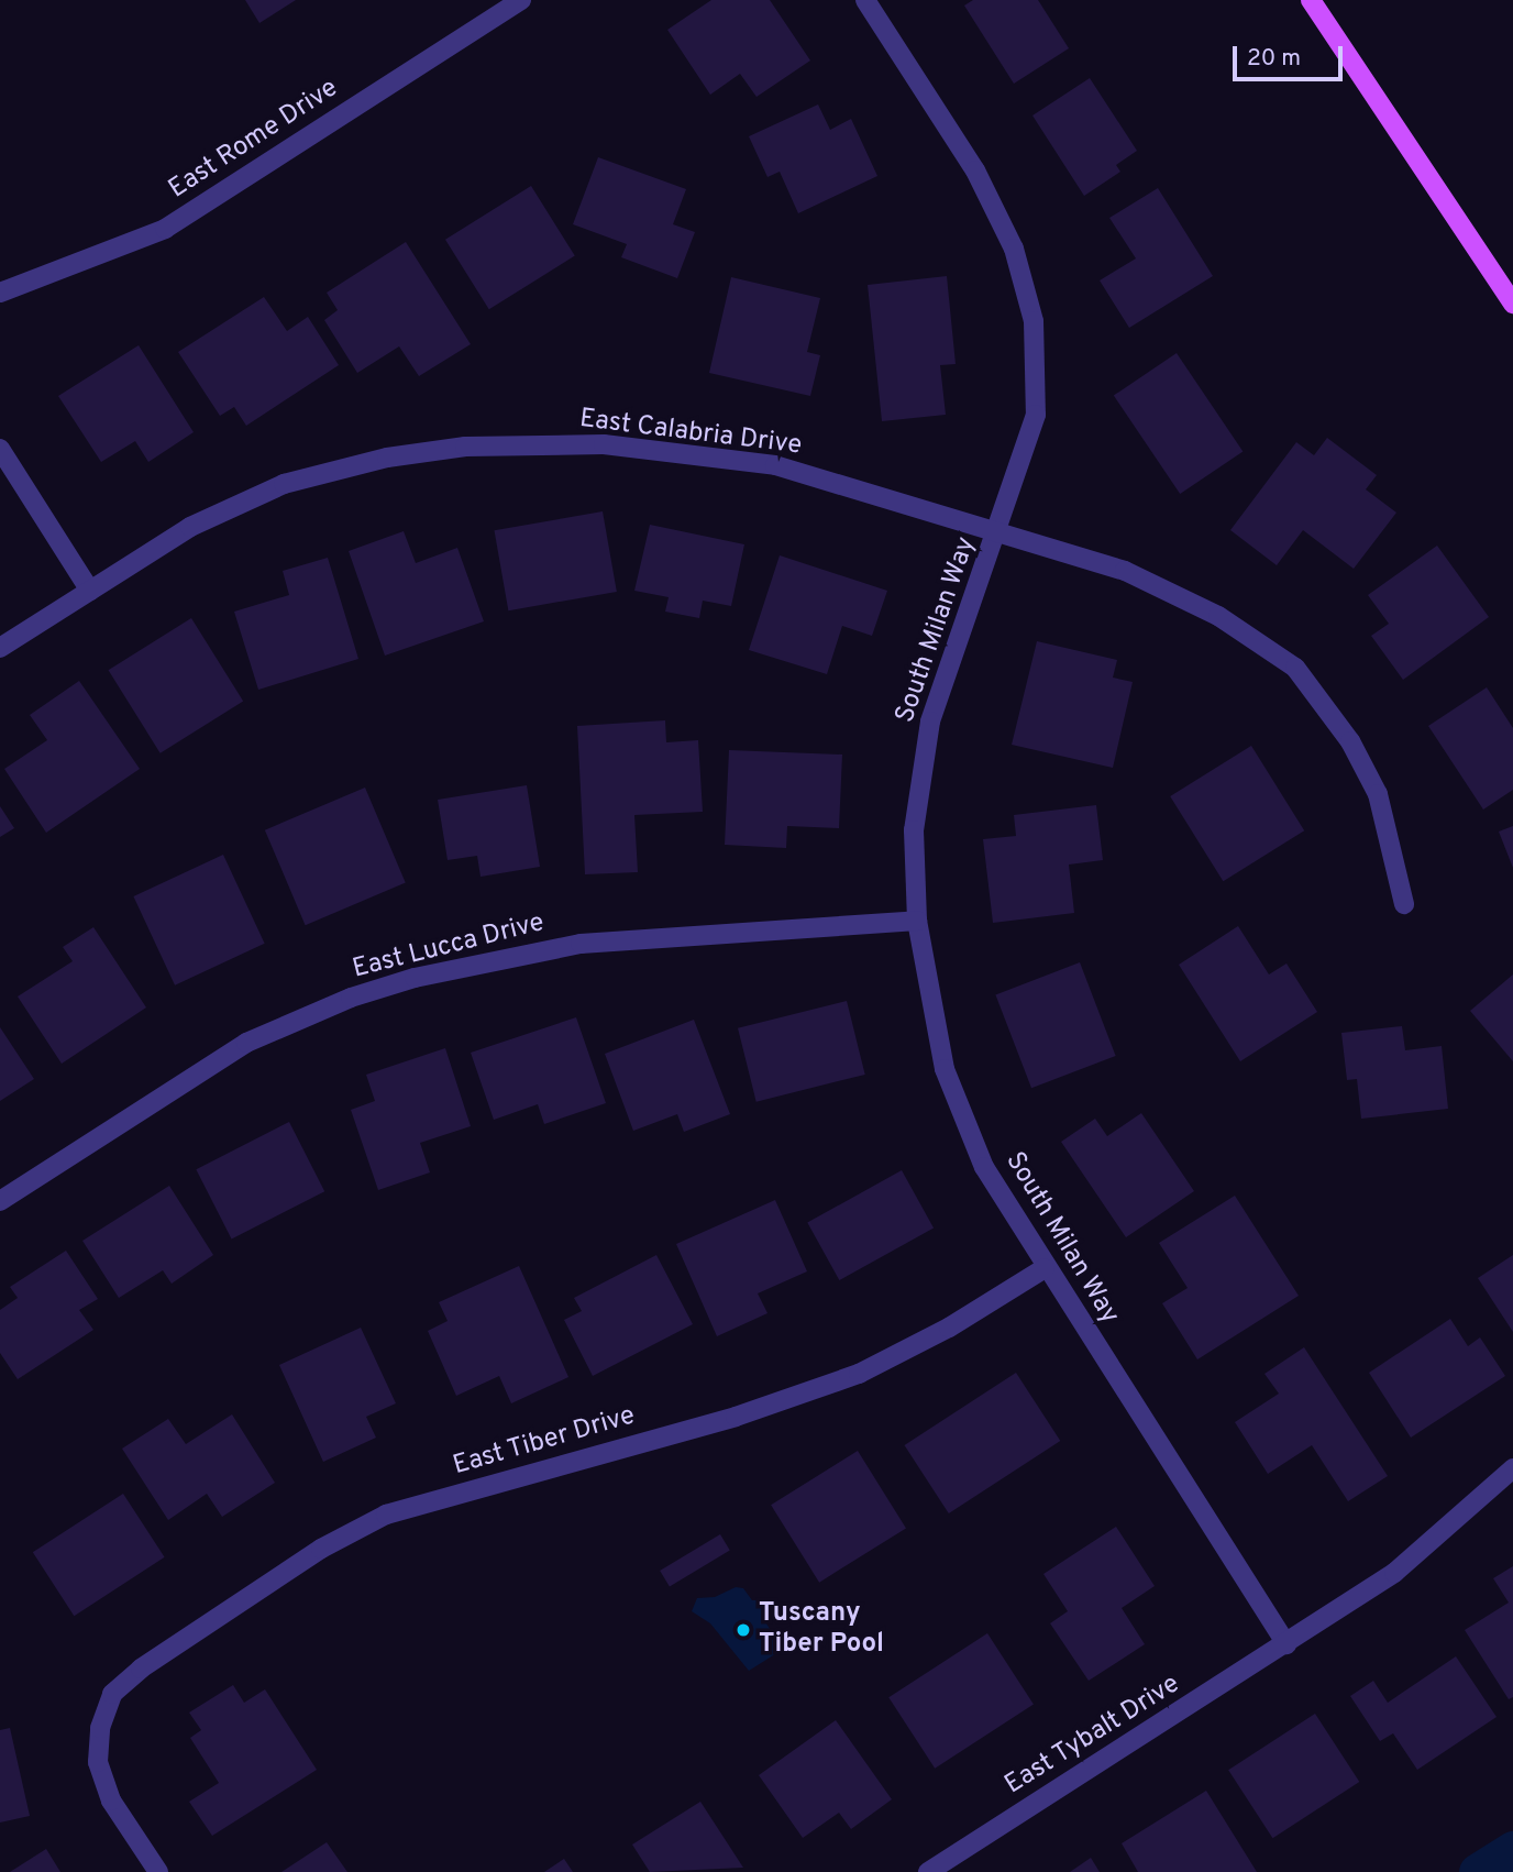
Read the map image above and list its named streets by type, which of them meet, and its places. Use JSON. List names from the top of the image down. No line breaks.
{"streets":{"street":["East Rome Drive","East Calabria Drive","South Milan Way","East Lucca Drive","East Tiber Drive","East Tybalt Drive"]},"crossings":[["East Calabria Drive","South Milan Way"],["South Milan Way","East Lucca Drive"],["South Milan Way","East Tiber Drive"],["South Milan Way","East Tybalt Drive"]],"places":["Tuscany Tiber Pool"],"scale_bar":"20 m"}
